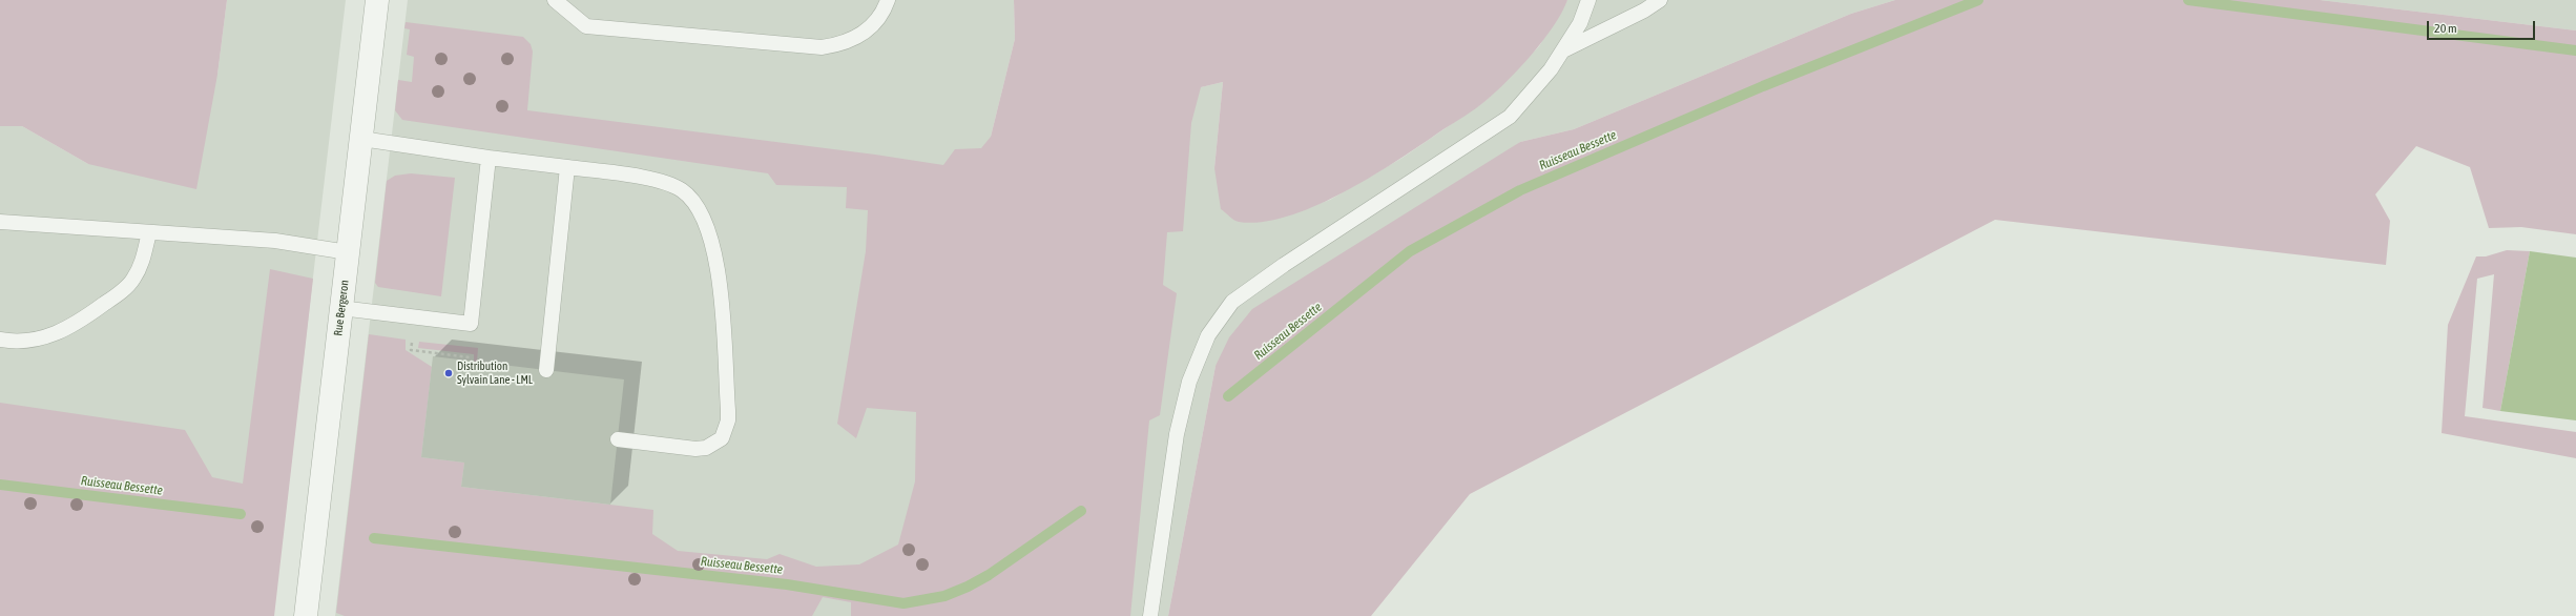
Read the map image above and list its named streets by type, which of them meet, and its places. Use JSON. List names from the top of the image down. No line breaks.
{"streets":{"street":["Rue Bergeron"]},"water":["Ruisseau Bessette"],"places":["Distribution Sylvain Lane - LML"],"scale_bar":"20 m"}
